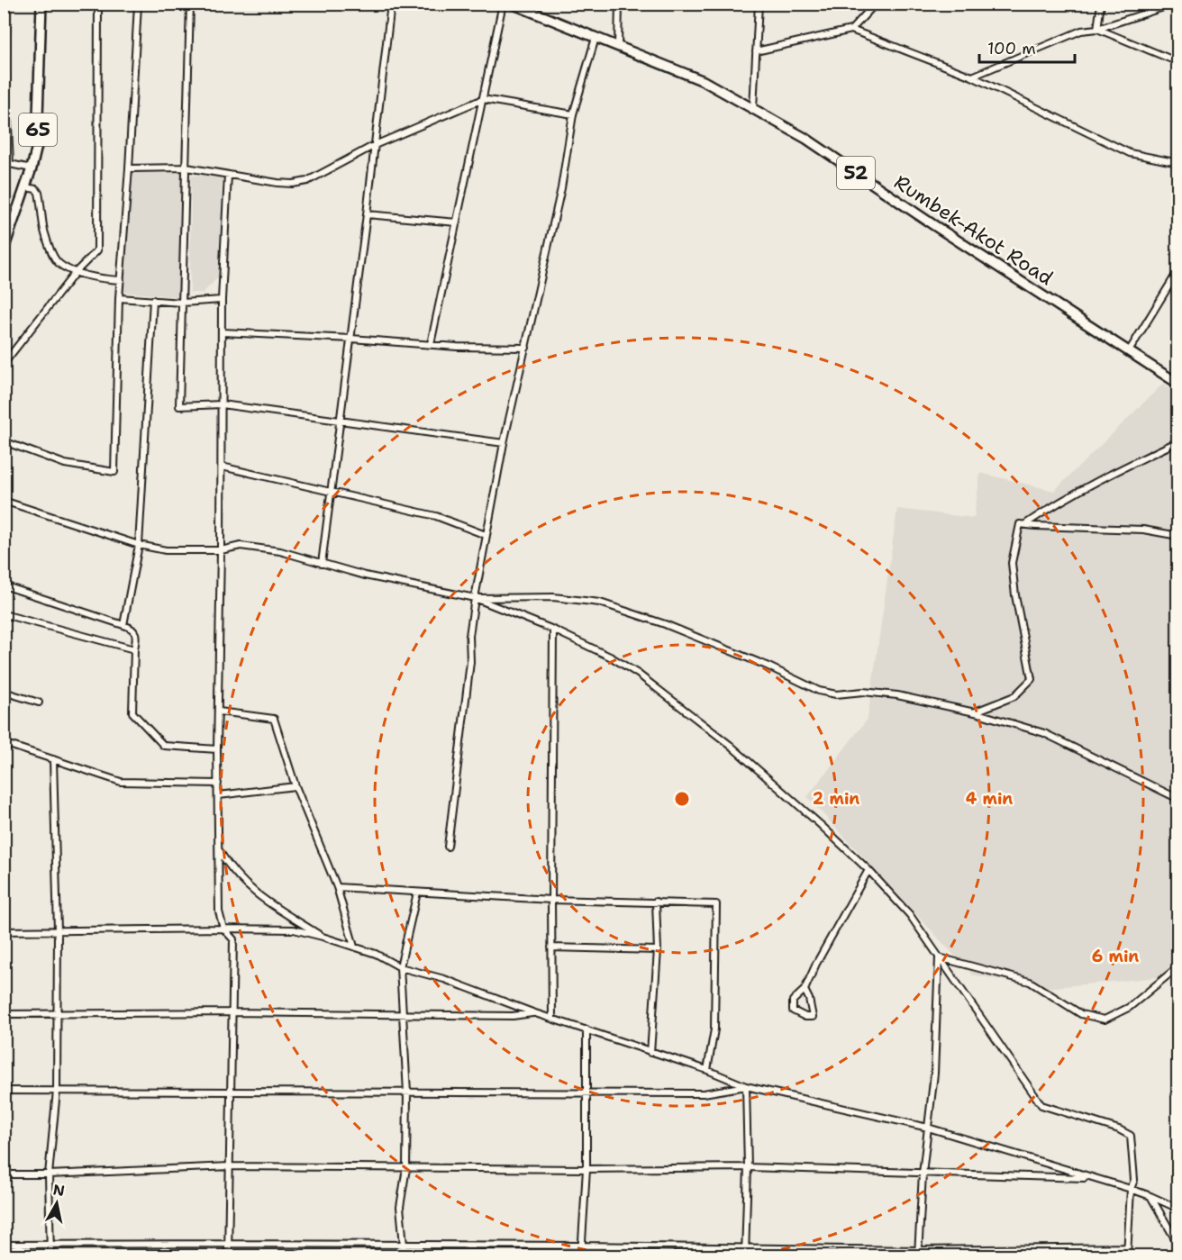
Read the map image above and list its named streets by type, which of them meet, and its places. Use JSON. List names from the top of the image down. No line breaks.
{"streets":{"main road":["65","52","Rumbek-Akot Road"]},"scale_bar":"100 m","north":"top","rings":["2 min","4 min","6 min"]}
